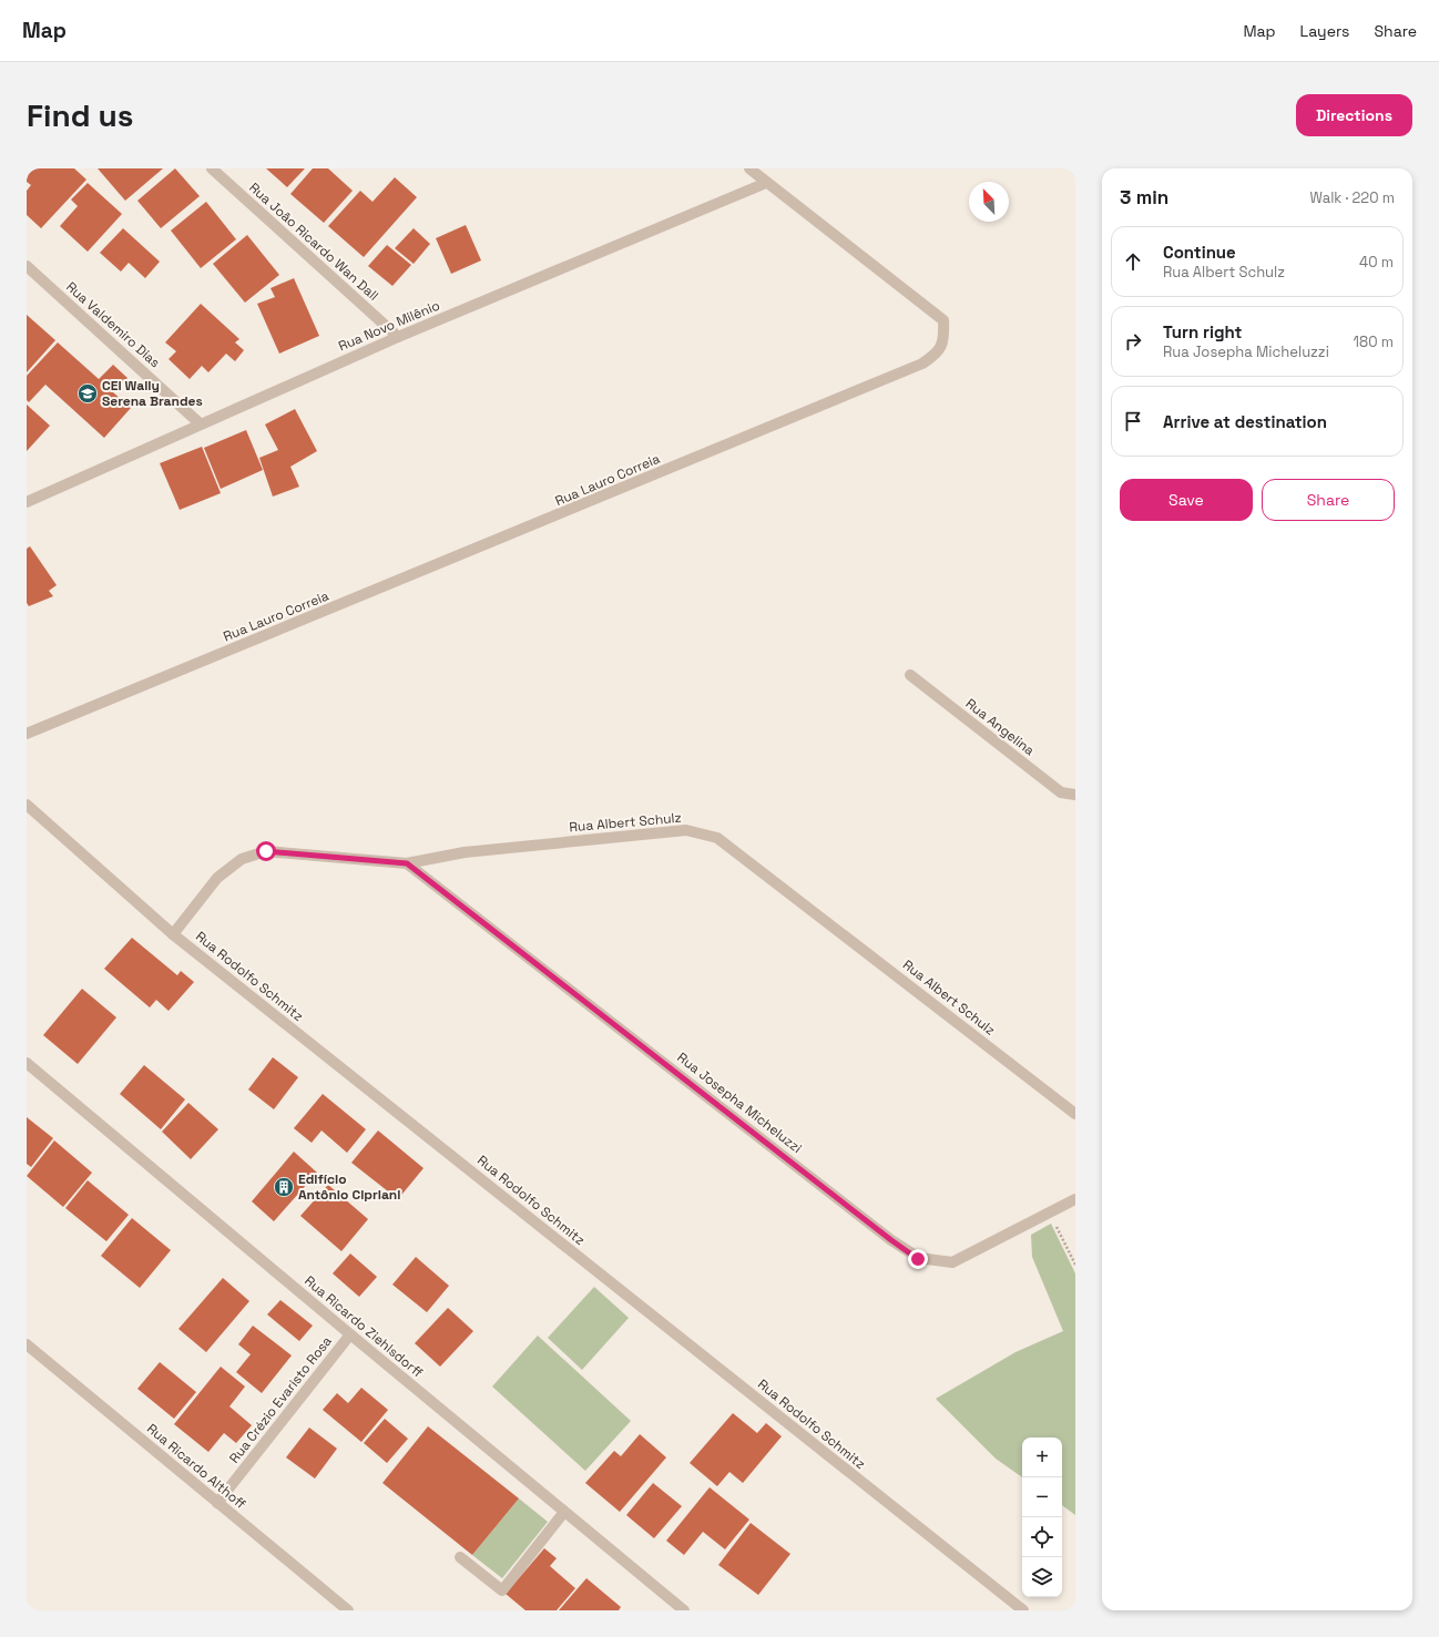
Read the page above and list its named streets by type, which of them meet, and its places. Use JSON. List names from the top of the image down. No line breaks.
{"streets":{"street":["Rua João Ricardo Wan Dall","Rua Valdemiro Dias","Rua Novo Milênio","Rua Lauro Correia","Rua Angelina","Rua Albert Schulz","Rua Rodolfo Schmitz","Rua Josepha Micheluzzi","Rua Ricardo Ziehlsdorff","Rua Crézio Evaristo Rosa","Rua Ricardo Althoff"]},"crossings":[["Rua João Ricardo Wan Dall","Rua Novo Milênio"],["Rua Valdemiro Dias","Rua Novo Milênio"],["Rua Novo Milênio","Rua Lauro Correia"],["Rua Albert Schulz","Rua Rodolfo Schmitz"],["Rua Albert Schulz","Rua Josepha Micheluzzi"],["Rua Ricardo Ziehlsdorff","Rua Crézio Evaristo Rosa"],["Rua Crézio Evaristo Rosa","Rua Ricardo Althoff"]],"places":{"school or university":["CEI Wally Serena Brandes"],"building":["Edifício Antônio Cipriani"]},"north":"top left","page":{"header":"Map","nav":["Map","Layers","Share"],"buttons":["Directions",["Save","Share"]],"title":"Find us","heading":["3 min","Walk · 220 m"],"list":[["Continue","Rua Albert Schulz","40 m"],["Turn right","Rua Josepha Micheluzzi","180 m"],"Arrive at destination"],"map_buttons":["+","−"]}}
